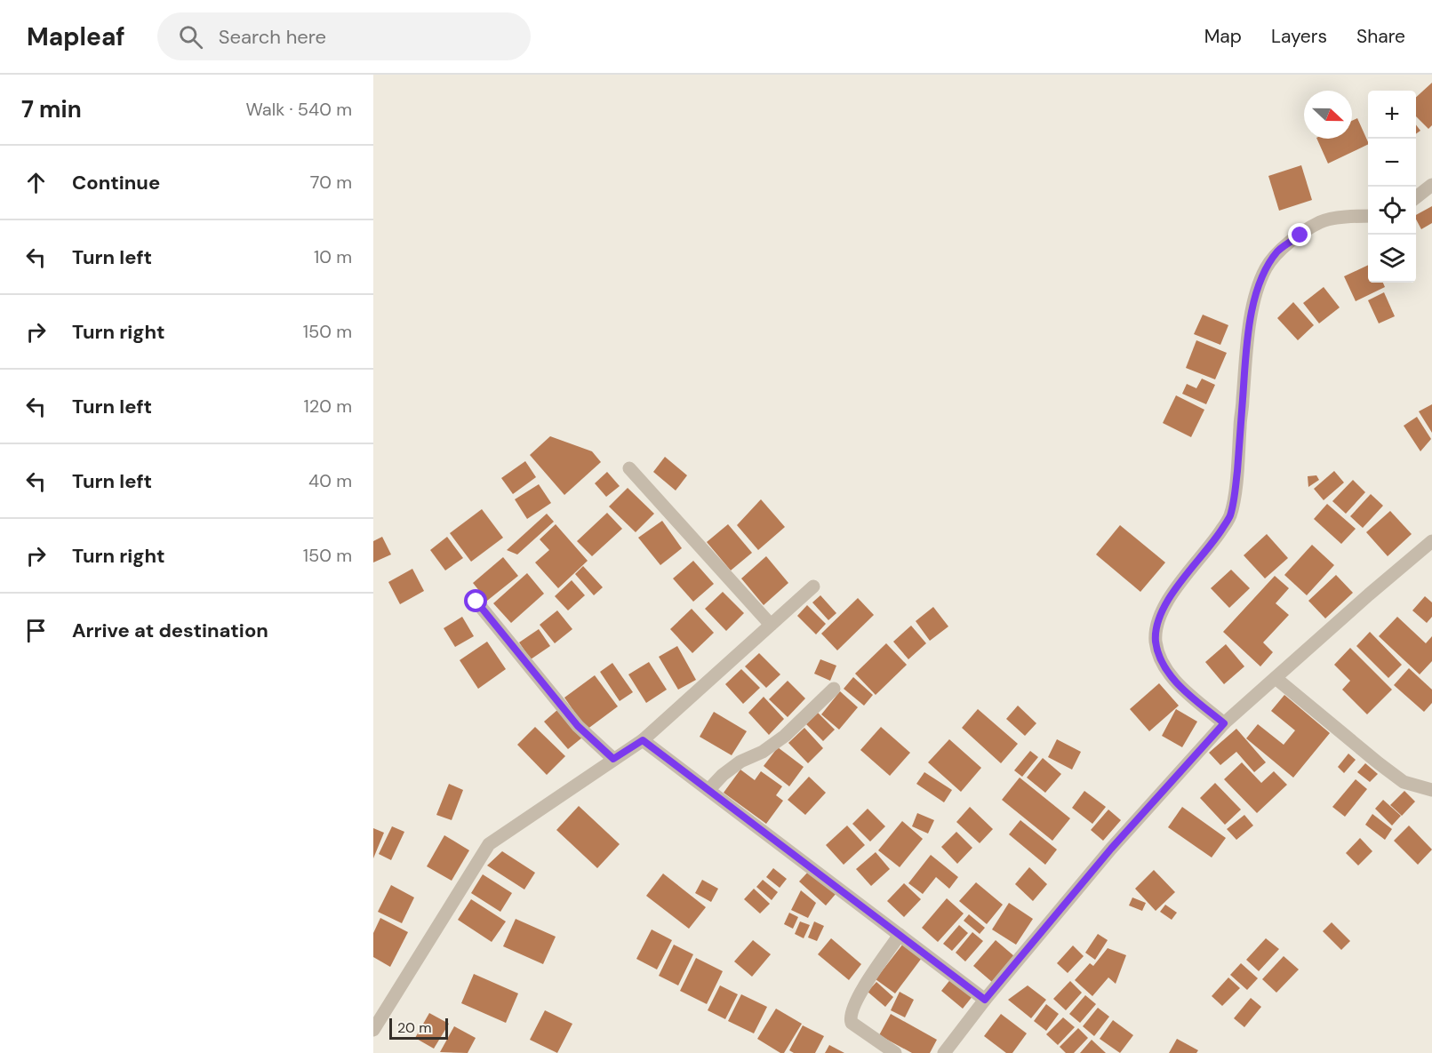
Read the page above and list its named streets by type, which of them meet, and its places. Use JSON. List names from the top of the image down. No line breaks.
{"scale_bar":"20 m","north":"right","page":{"header":"Mapleaf","search":"Search here","nav":["Map","Layers","Share"],"heading":["7 min","Walk · 540 m"],"map_buttons":["+","−"],"list":[["Continue","70 m"],["Turn left","10 m"],["Turn right","150 m"],["Turn left","120 m"],["Turn left","40 m"],["Turn right","150 m"],"Arrive at destination"],"scale":"20 m"}}
